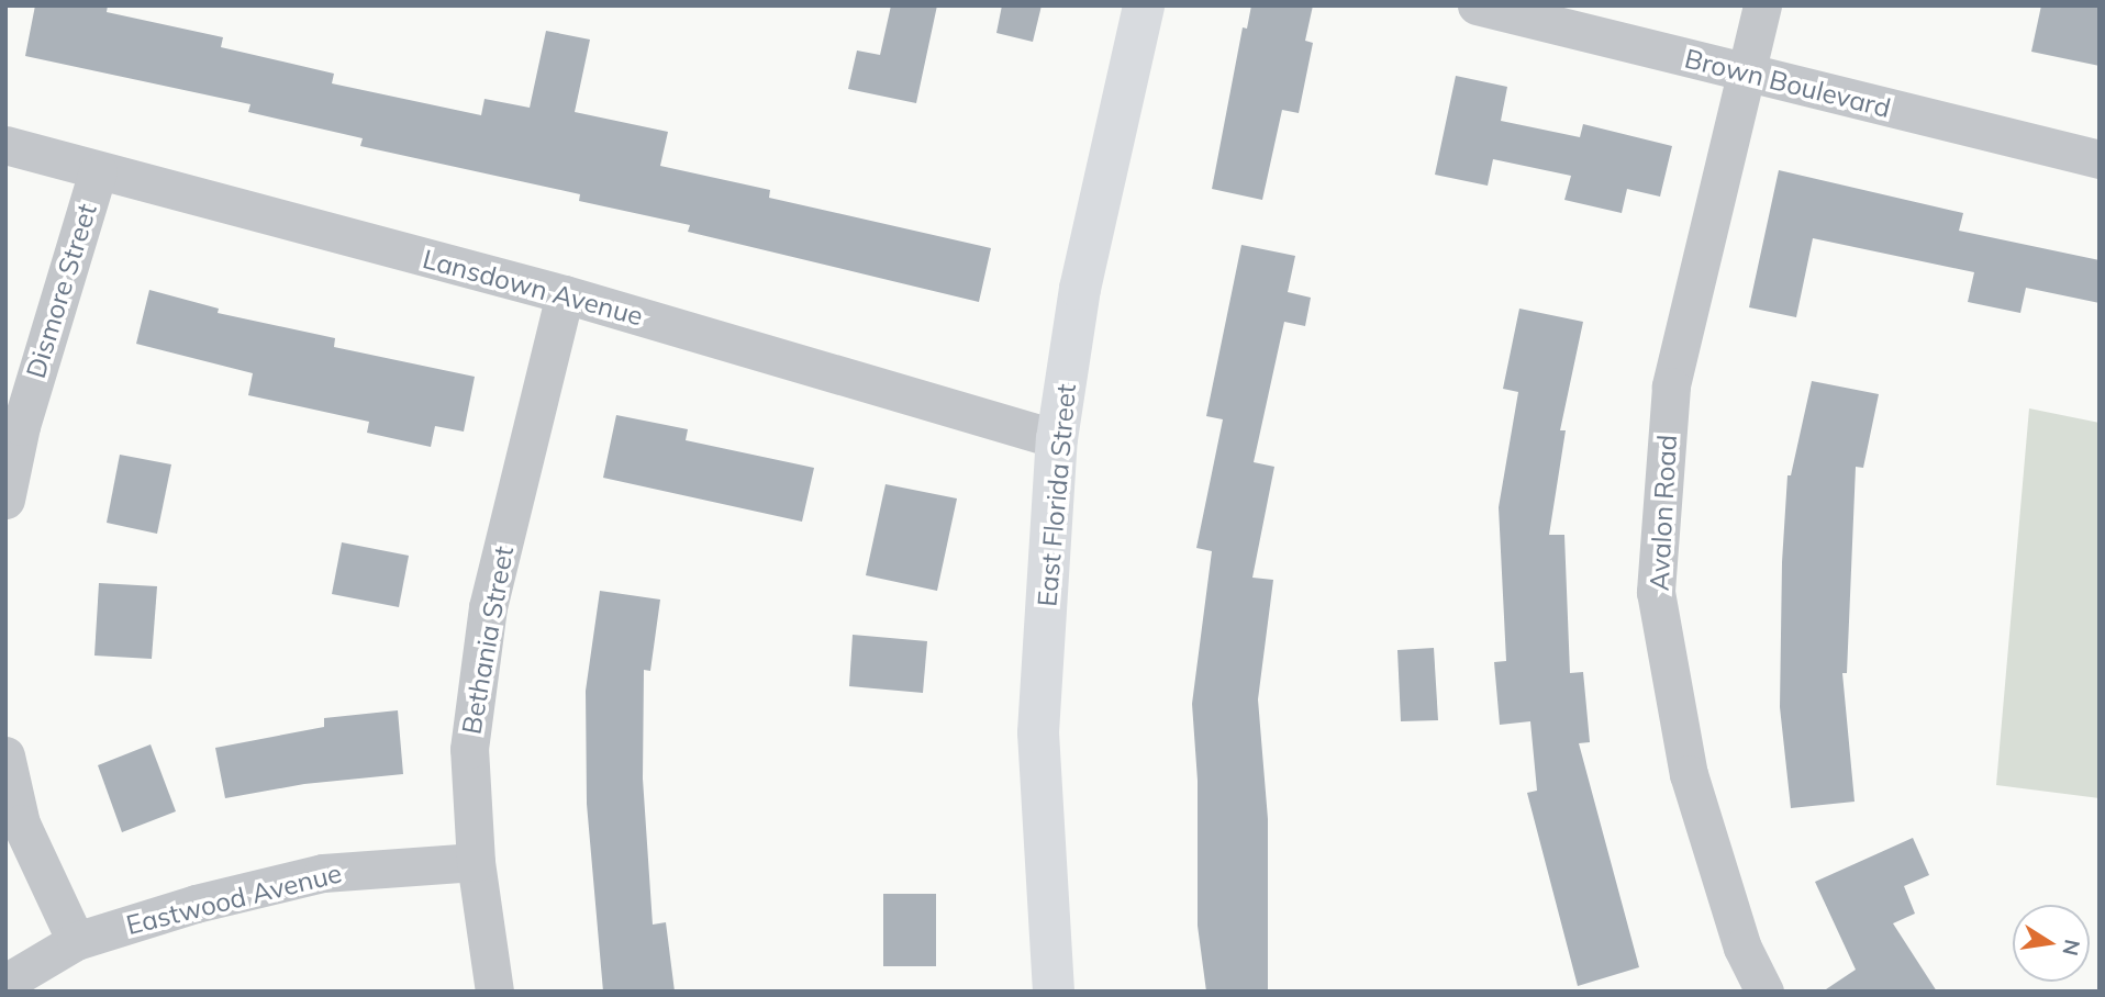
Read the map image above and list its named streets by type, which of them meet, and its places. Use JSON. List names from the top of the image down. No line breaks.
{"streets":{"main road":["East Florida Street"],"street":["Brown Boulevard","Lansdown Avenue","Dismore Street","Avalon Road","Bethania Street","Eastwood Avenue"]},"crossings":[["Brown Boulevard","Avalon Road"],["Lansdown Avenue","Dismore Street"],["Lansdown Avenue","East Florida Street"],["Lansdown Avenue","Bethania Street"],["Bethania Street","Eastwood Avenue"]],"north":"right"}
